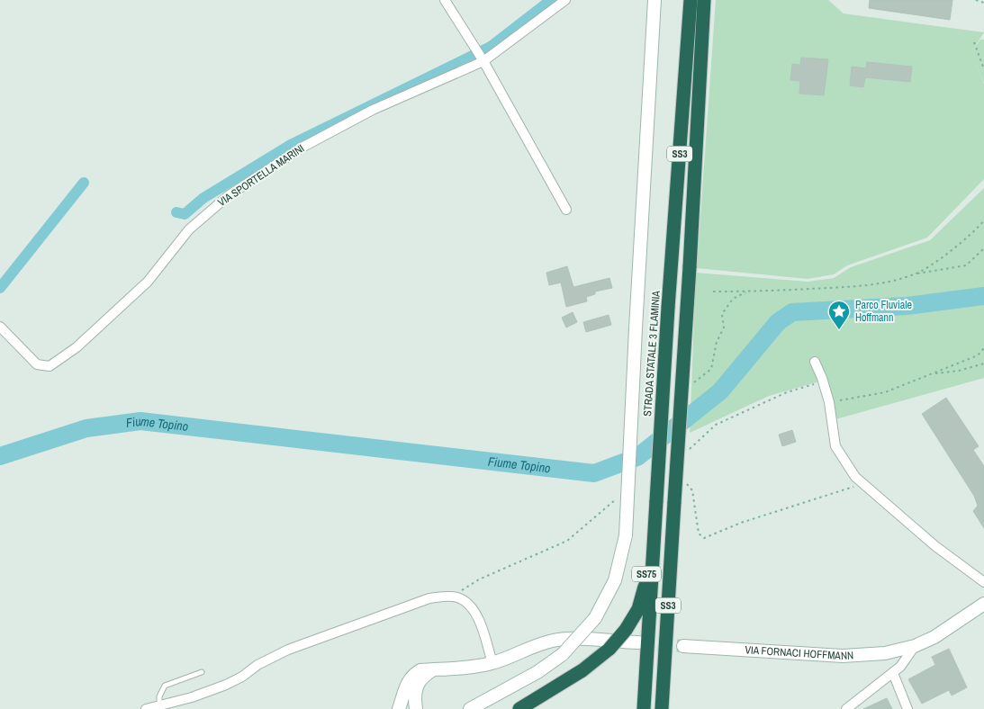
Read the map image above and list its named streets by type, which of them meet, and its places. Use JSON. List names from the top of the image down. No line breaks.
{"streets":{"highway":["SS3","STRADA STATALE 3 FLAMINIA","SS75"],"main road":["VIA FORNACI HOFFMANN"],"street":["VIA SPORTELLA MARINI"]},"crossings":[["SS3","SS75"],["STRADA STATALE 3 FLAMINIA","SS75"]],"water":["Fiume Topino"],"places":{"place":["Parco Fluviale Hoffmann"]}}
